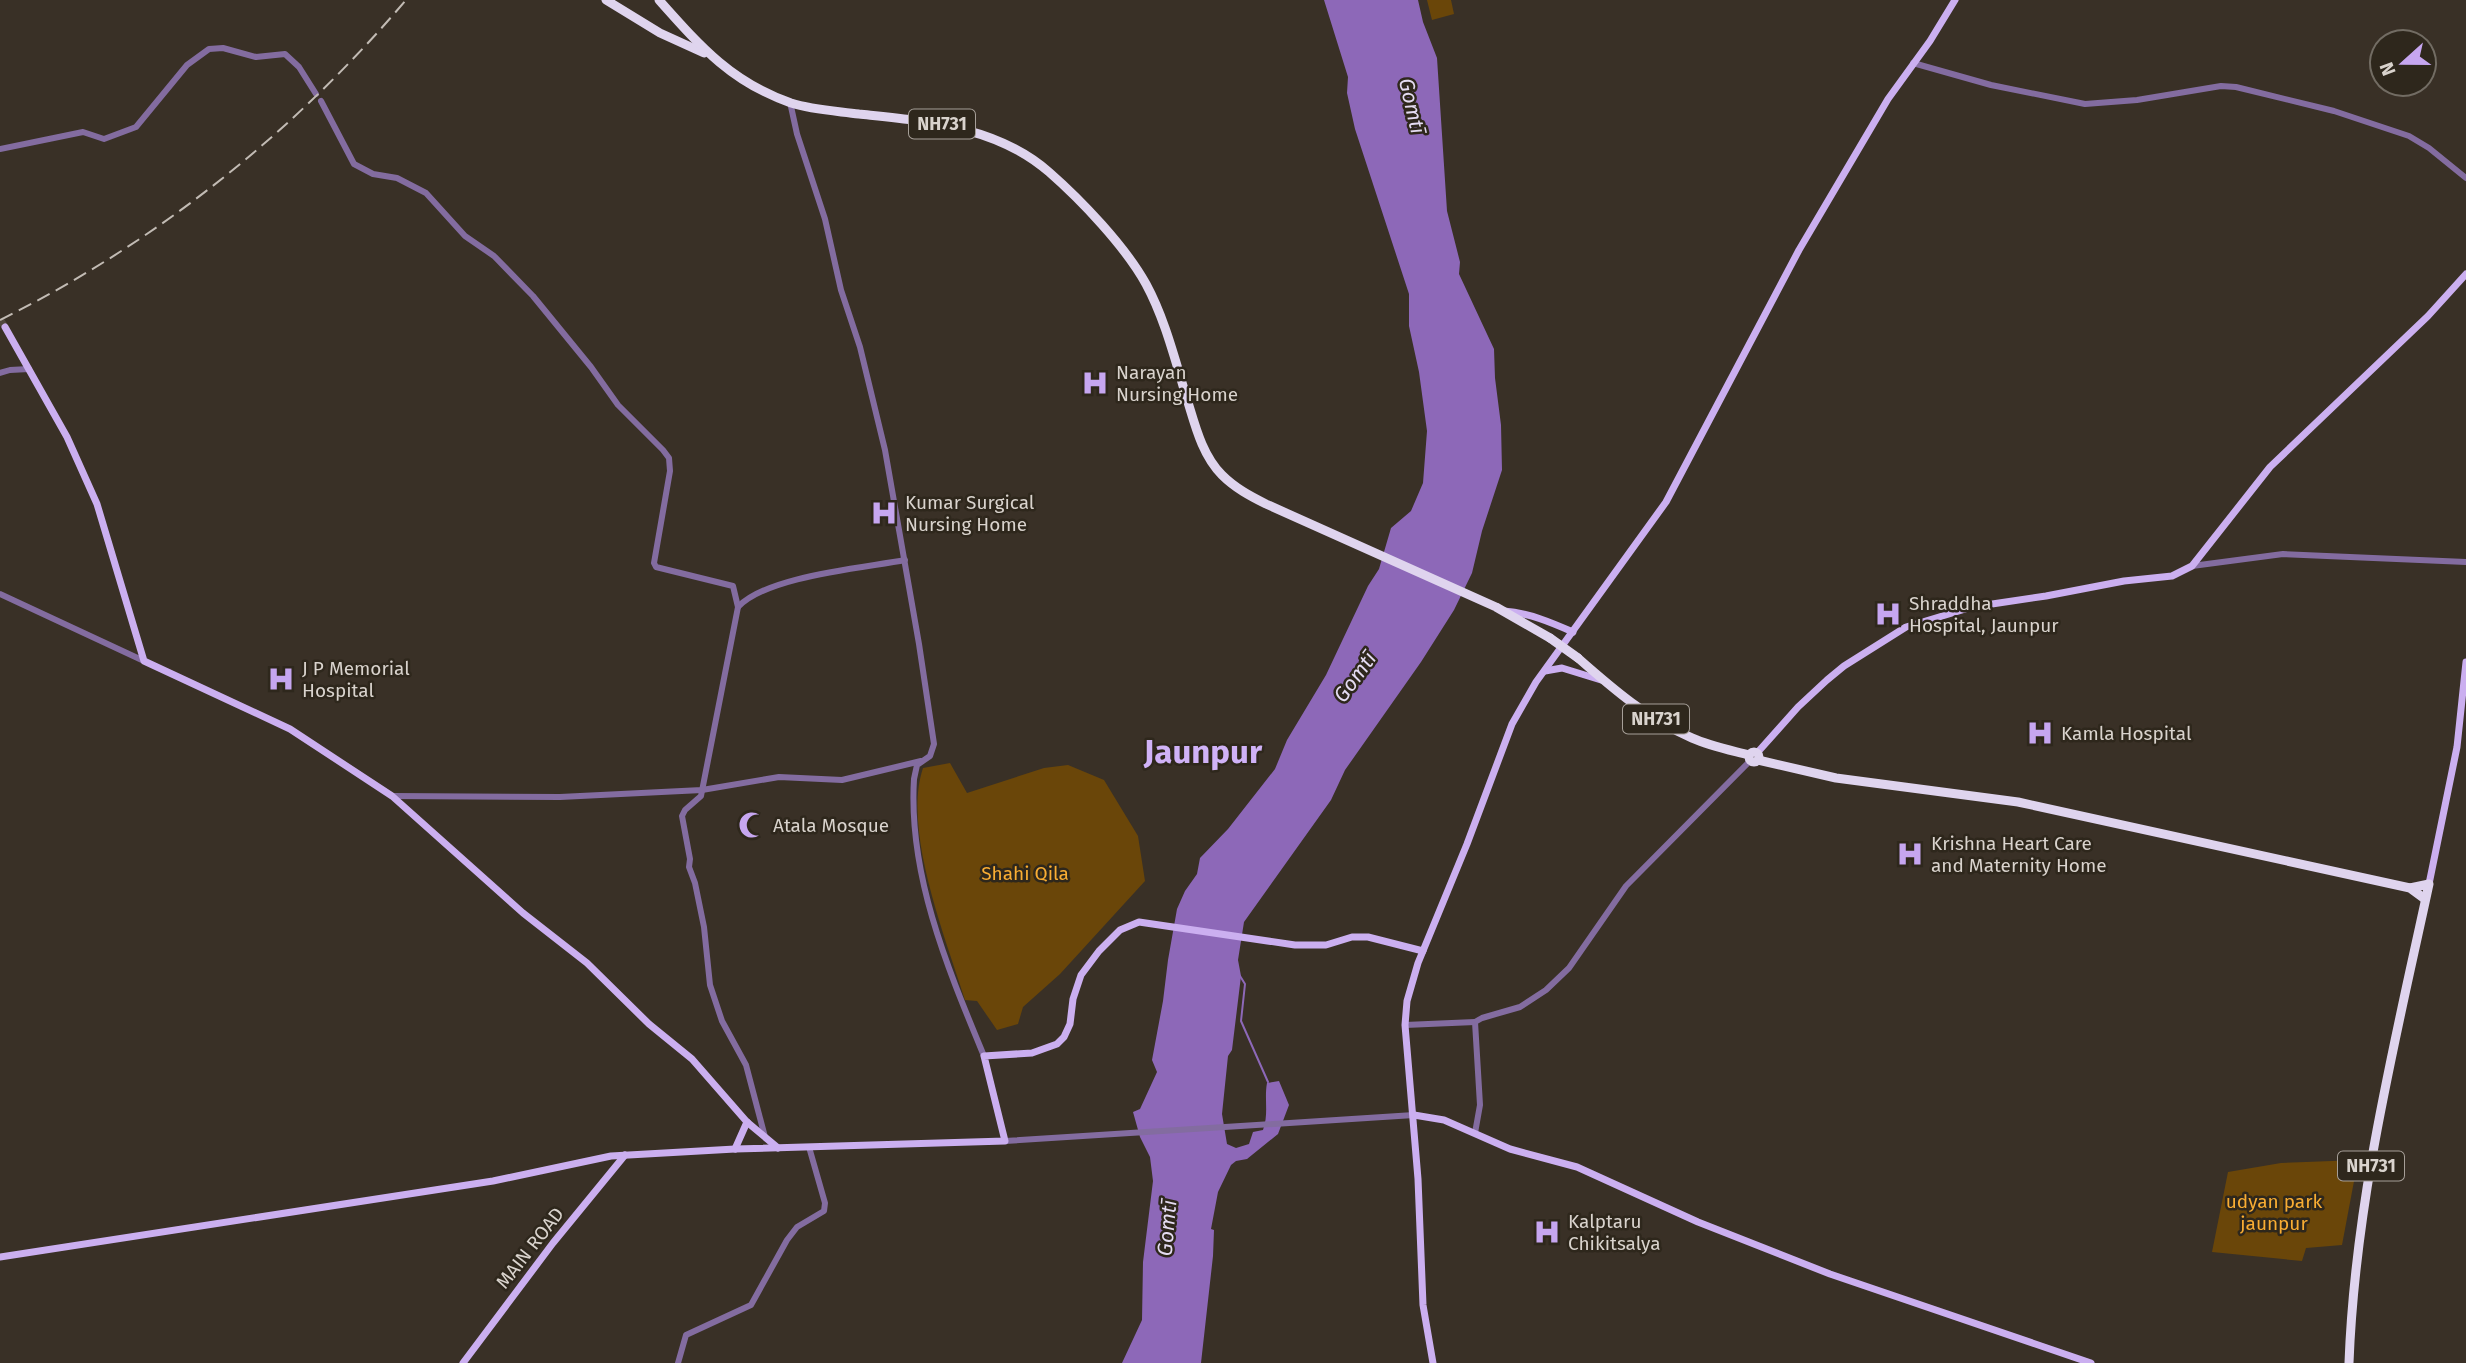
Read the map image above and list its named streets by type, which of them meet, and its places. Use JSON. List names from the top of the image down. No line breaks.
{"streets":{"highway":["NH731"],"main road":["MAIN ROAD"]},"districts":["Jaunpur"],"water":["Gomtī"],"parks":["Shahi Qila","udyan park jaunpur"],"places":{"hospital":["Narayan Nursing Home","Kumar Surgical Nursing Home","Shraddha Hospital, Jaunpur","J P Memorial Hospital","Kamla Hospital","Krishna Heart Care and Maternity Home","Kalptaru Chikitsalya"],"mosque":["Atala Mosque"]},"north":"left"}
